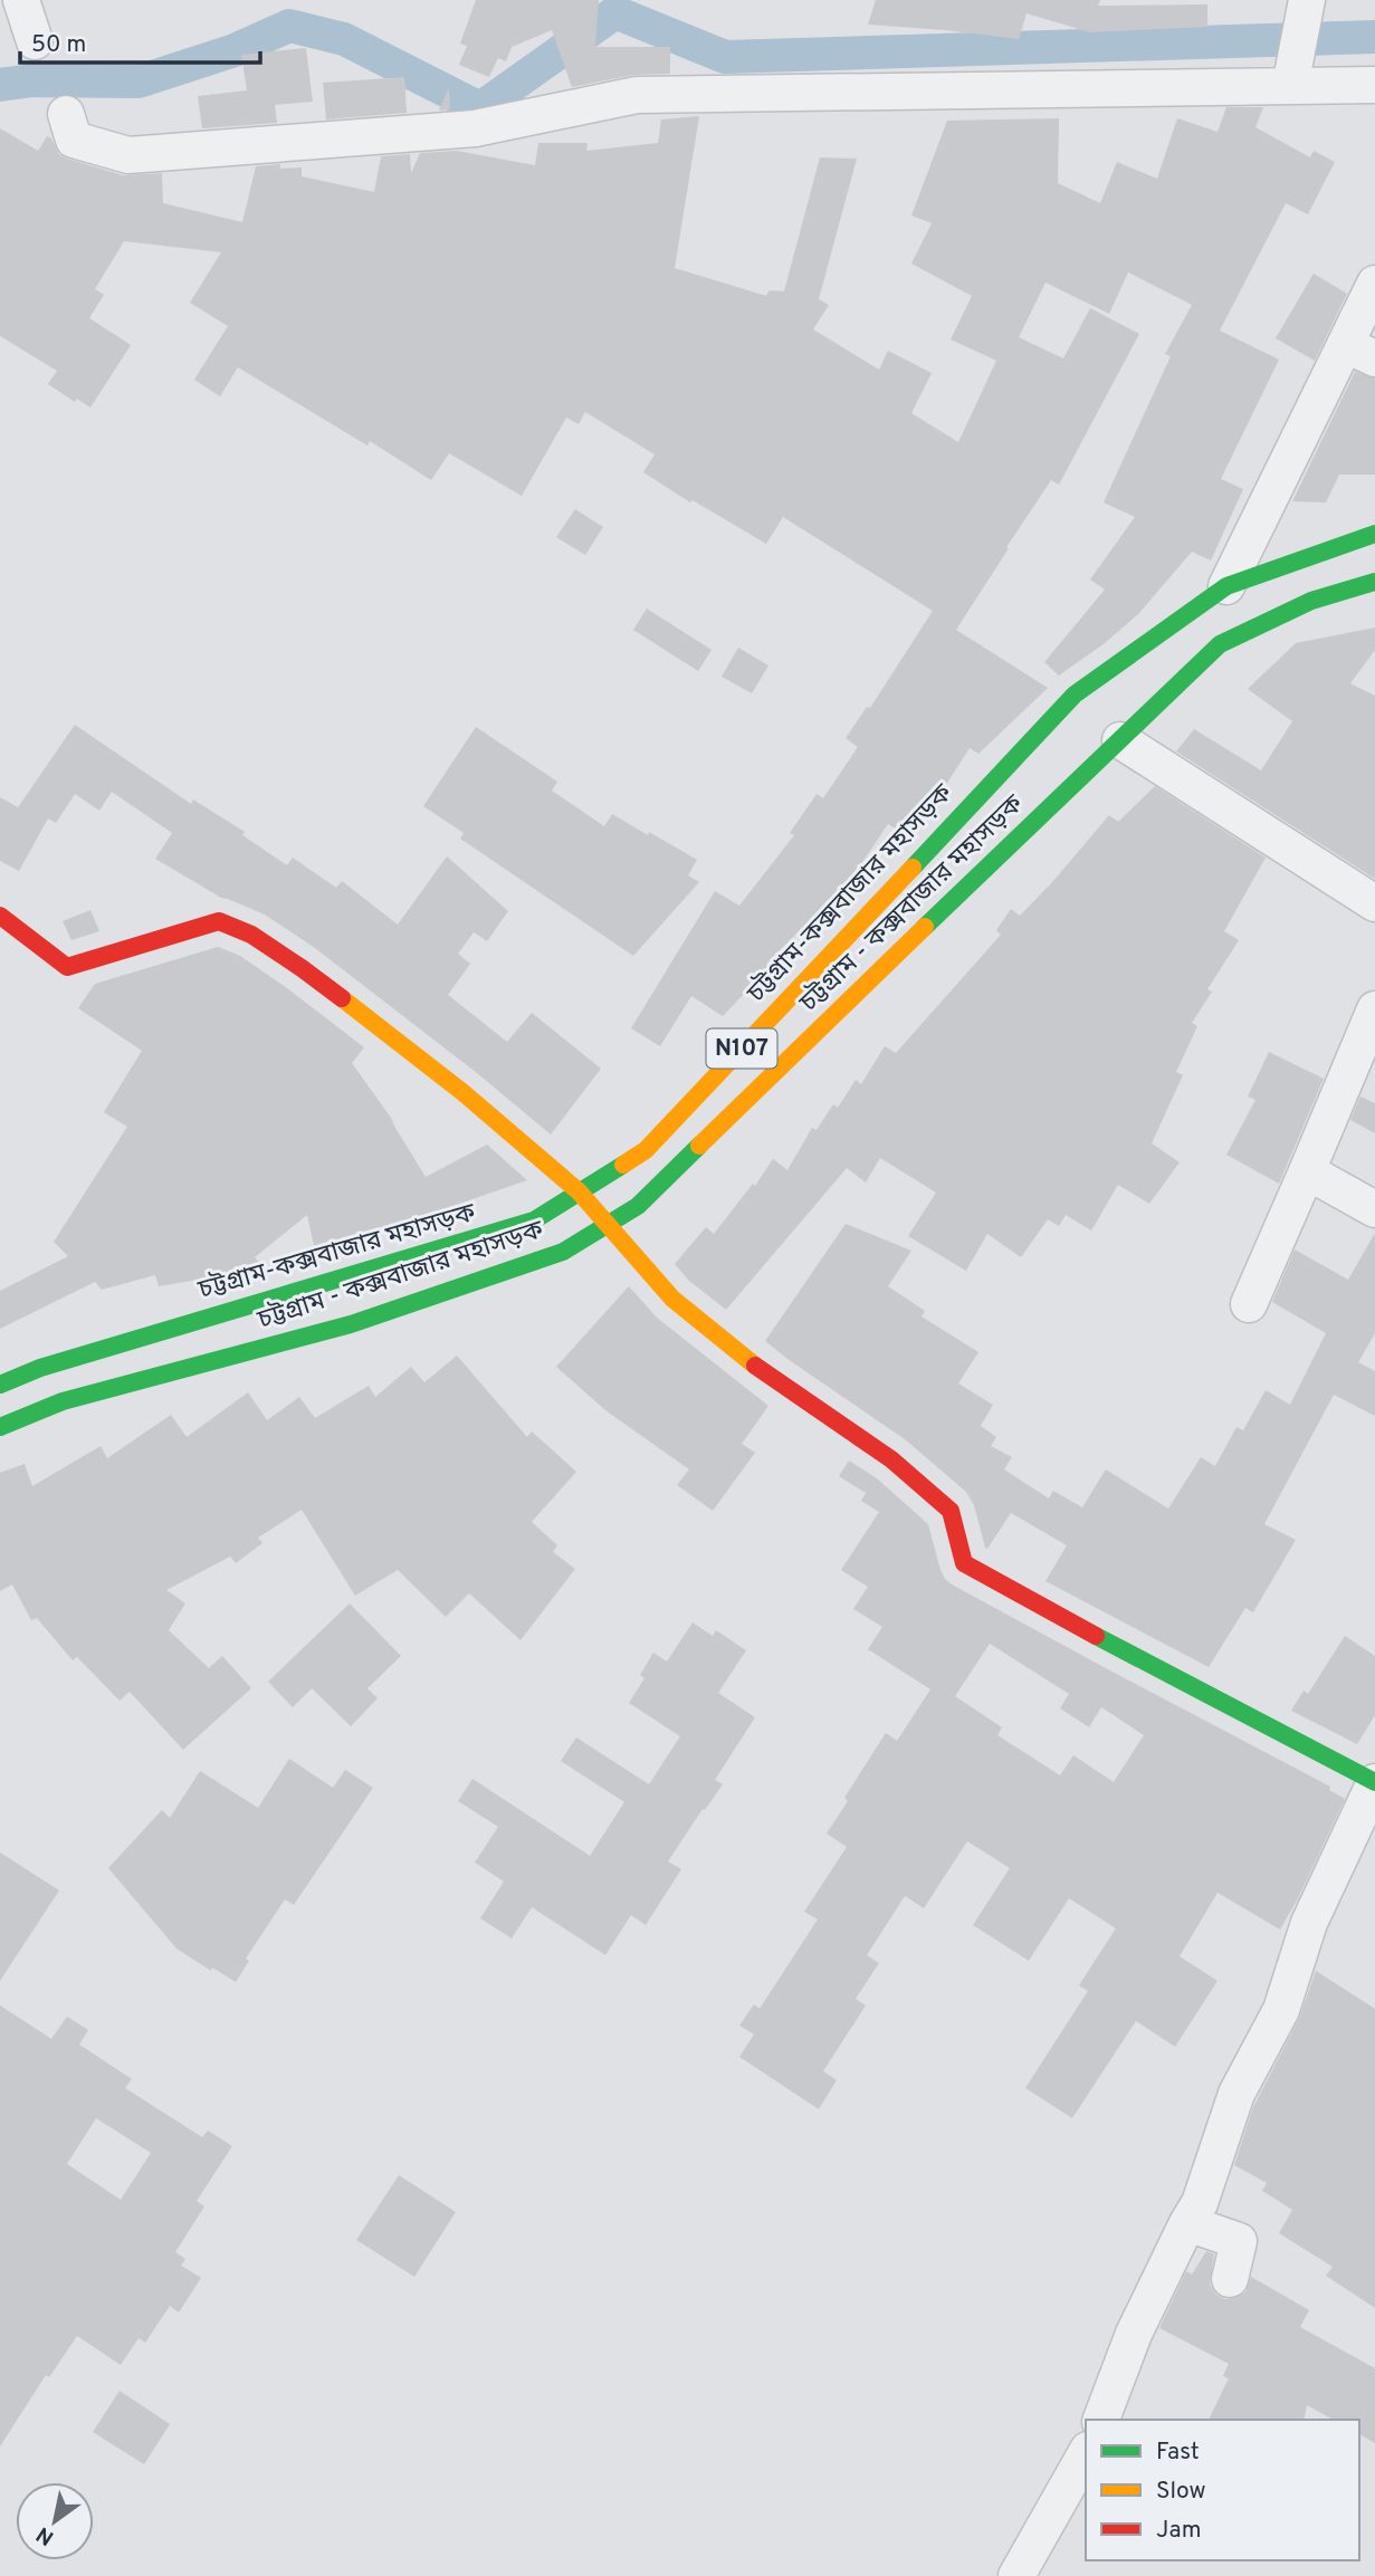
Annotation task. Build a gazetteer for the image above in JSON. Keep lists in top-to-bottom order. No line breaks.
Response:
{"streets":{"main road":["চট্টগ্রাম-কক্সবাজার মহাসড়ক","চট্টগ্রাম - কক্সবাজার মহাসড়ক","N107"]},"legend":["Fast","Slow","Jam"],"scale_bar":"50 m","north":"bottom left"}
